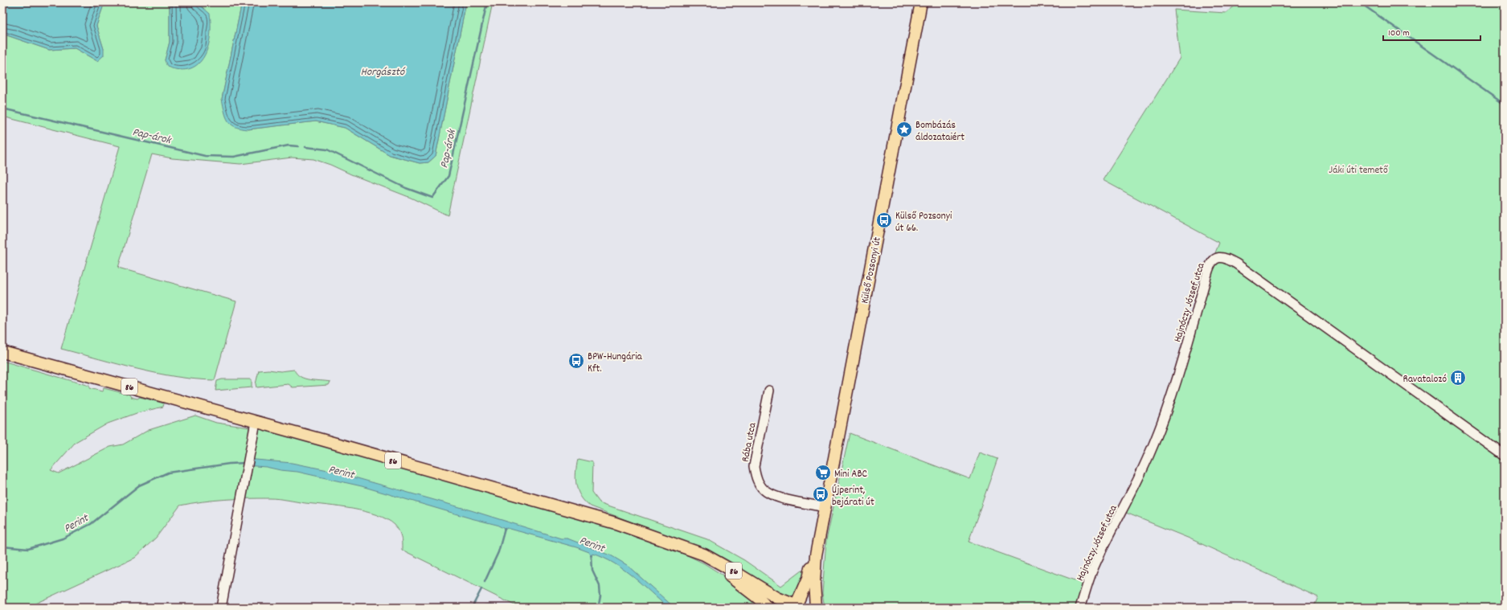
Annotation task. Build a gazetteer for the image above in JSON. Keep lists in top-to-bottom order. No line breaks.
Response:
{"streets":{"main road":["Külső Pozsonyi út","86"],"street":["Hajnóczy József utca","Rába utca"]},"crossings":[["Külső Pozsonyi út","Rába utca"]],"water":["Horgásztó","Pap-árok","Perint"],"parks":["Jáki úti temető"],"places":{"place":["Bombázás áldozataiért"],"bus stop":["Külső Pozsonyi út 66.","BPW-Hungária Kft.","Újperint, bejárati út"],"building":["Ravatalozó"],"supermarket":["Mini ABC"]},"scale_bar":"100 m"}
